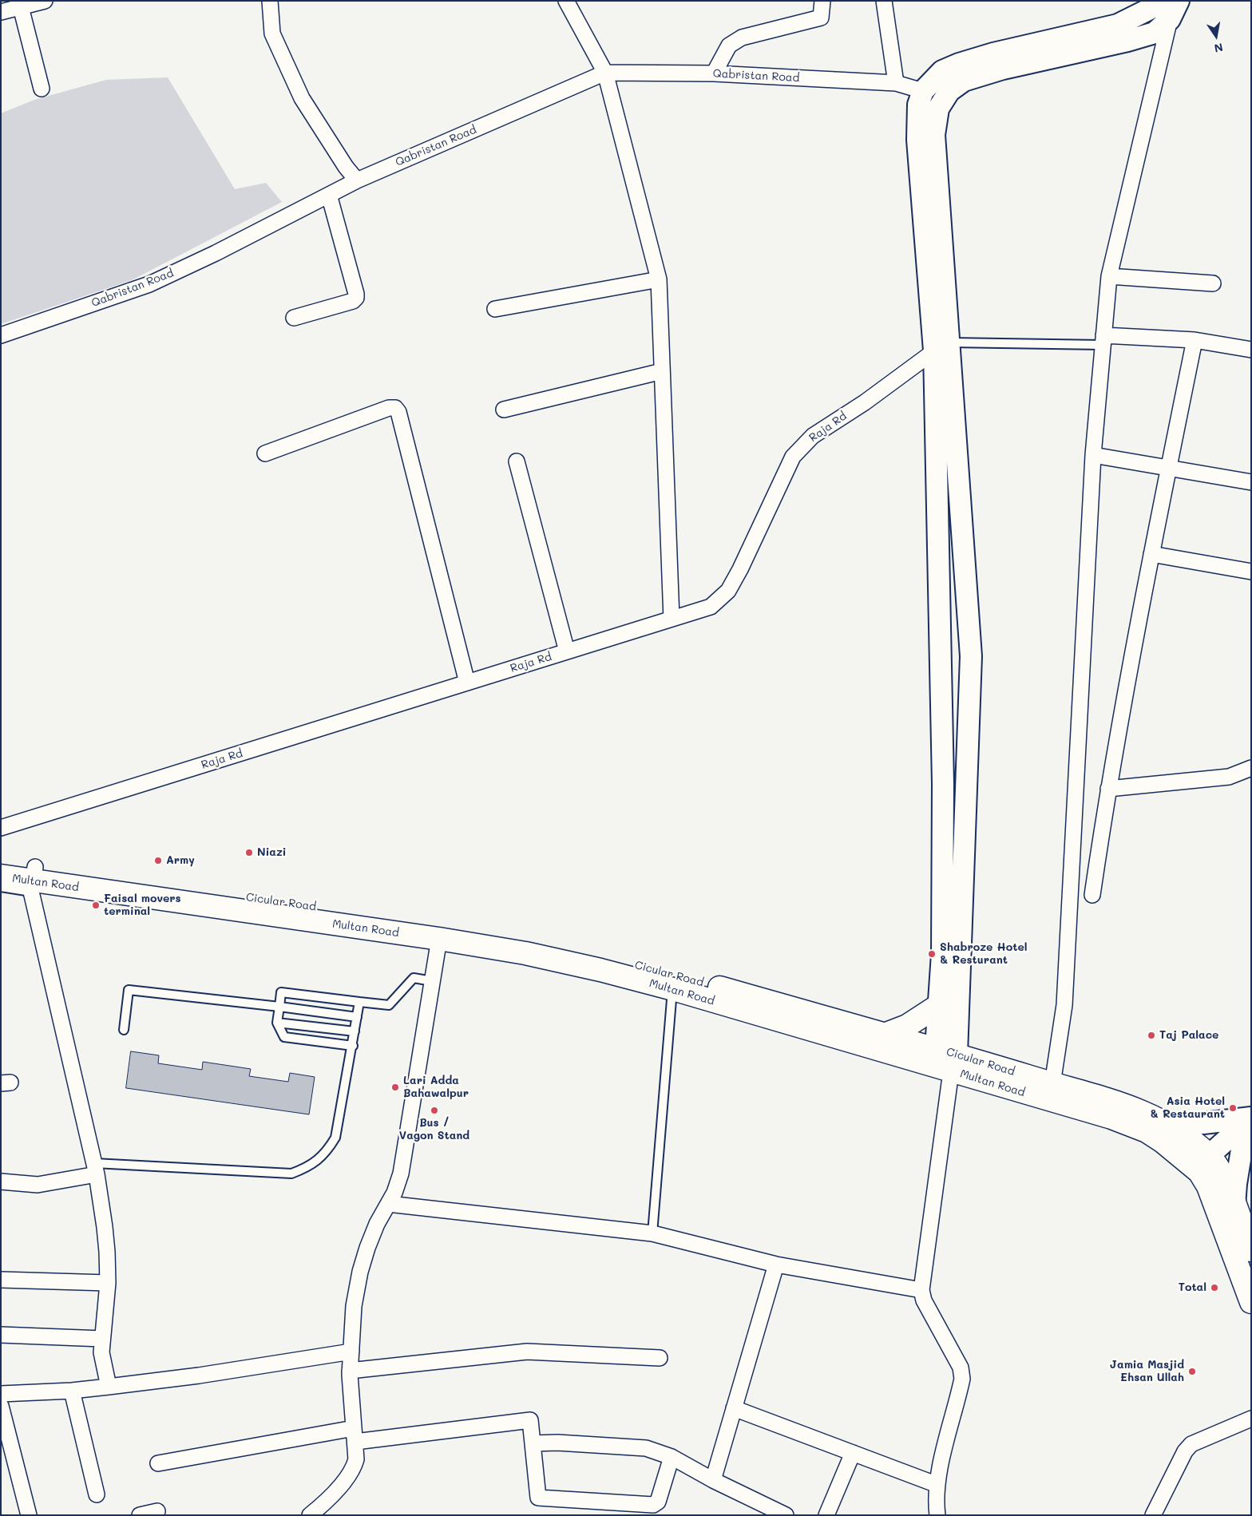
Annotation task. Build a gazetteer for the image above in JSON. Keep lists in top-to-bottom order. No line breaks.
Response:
{"streets":{"highway":["Multan Road","Cicular Road"],"street":["Qabristan Road","Raja Rd"]},"crossings":[["Multan Road","Cicular Road"]],"places":["Niazi","Army","Faisal movers terminal","Shabroze Hotel & Resturant","Taj Palace","Lari Adda Bahawalpur","Asia Hotel & Restaurant","Bus / Vagon Stand","Total","Jamia Masjid Ehsan Ullah"],"north":"bottom"}
